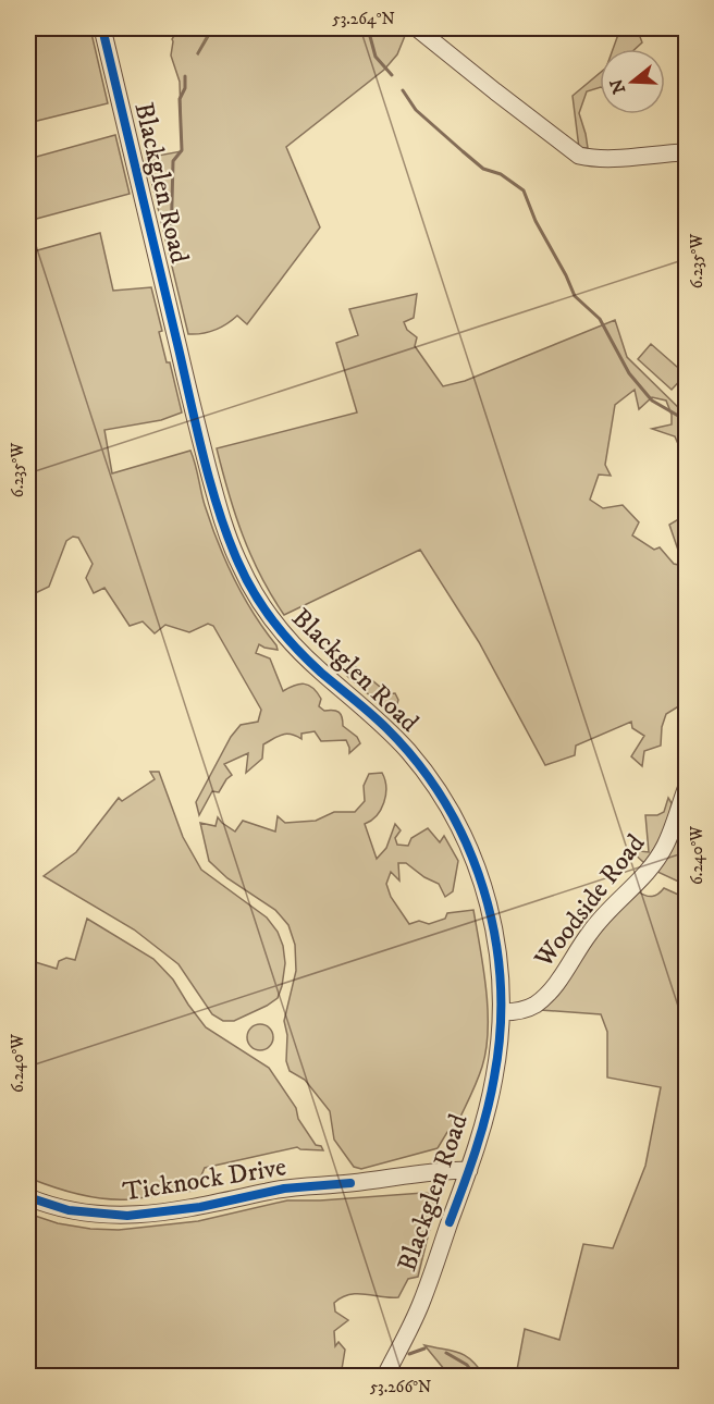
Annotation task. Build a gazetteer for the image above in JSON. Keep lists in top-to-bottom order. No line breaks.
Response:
{"streets":{"street":["Blackglen Road","Woodside Road","Ticknock Drive"]},"crossings":[["Blackglen Road","Woodside Road"],["Blackglen Road","Ticknock Drive"]],"north":"left","coordinates":["53.264°N","6.235°W","6.240°W","53.266°N"]}
